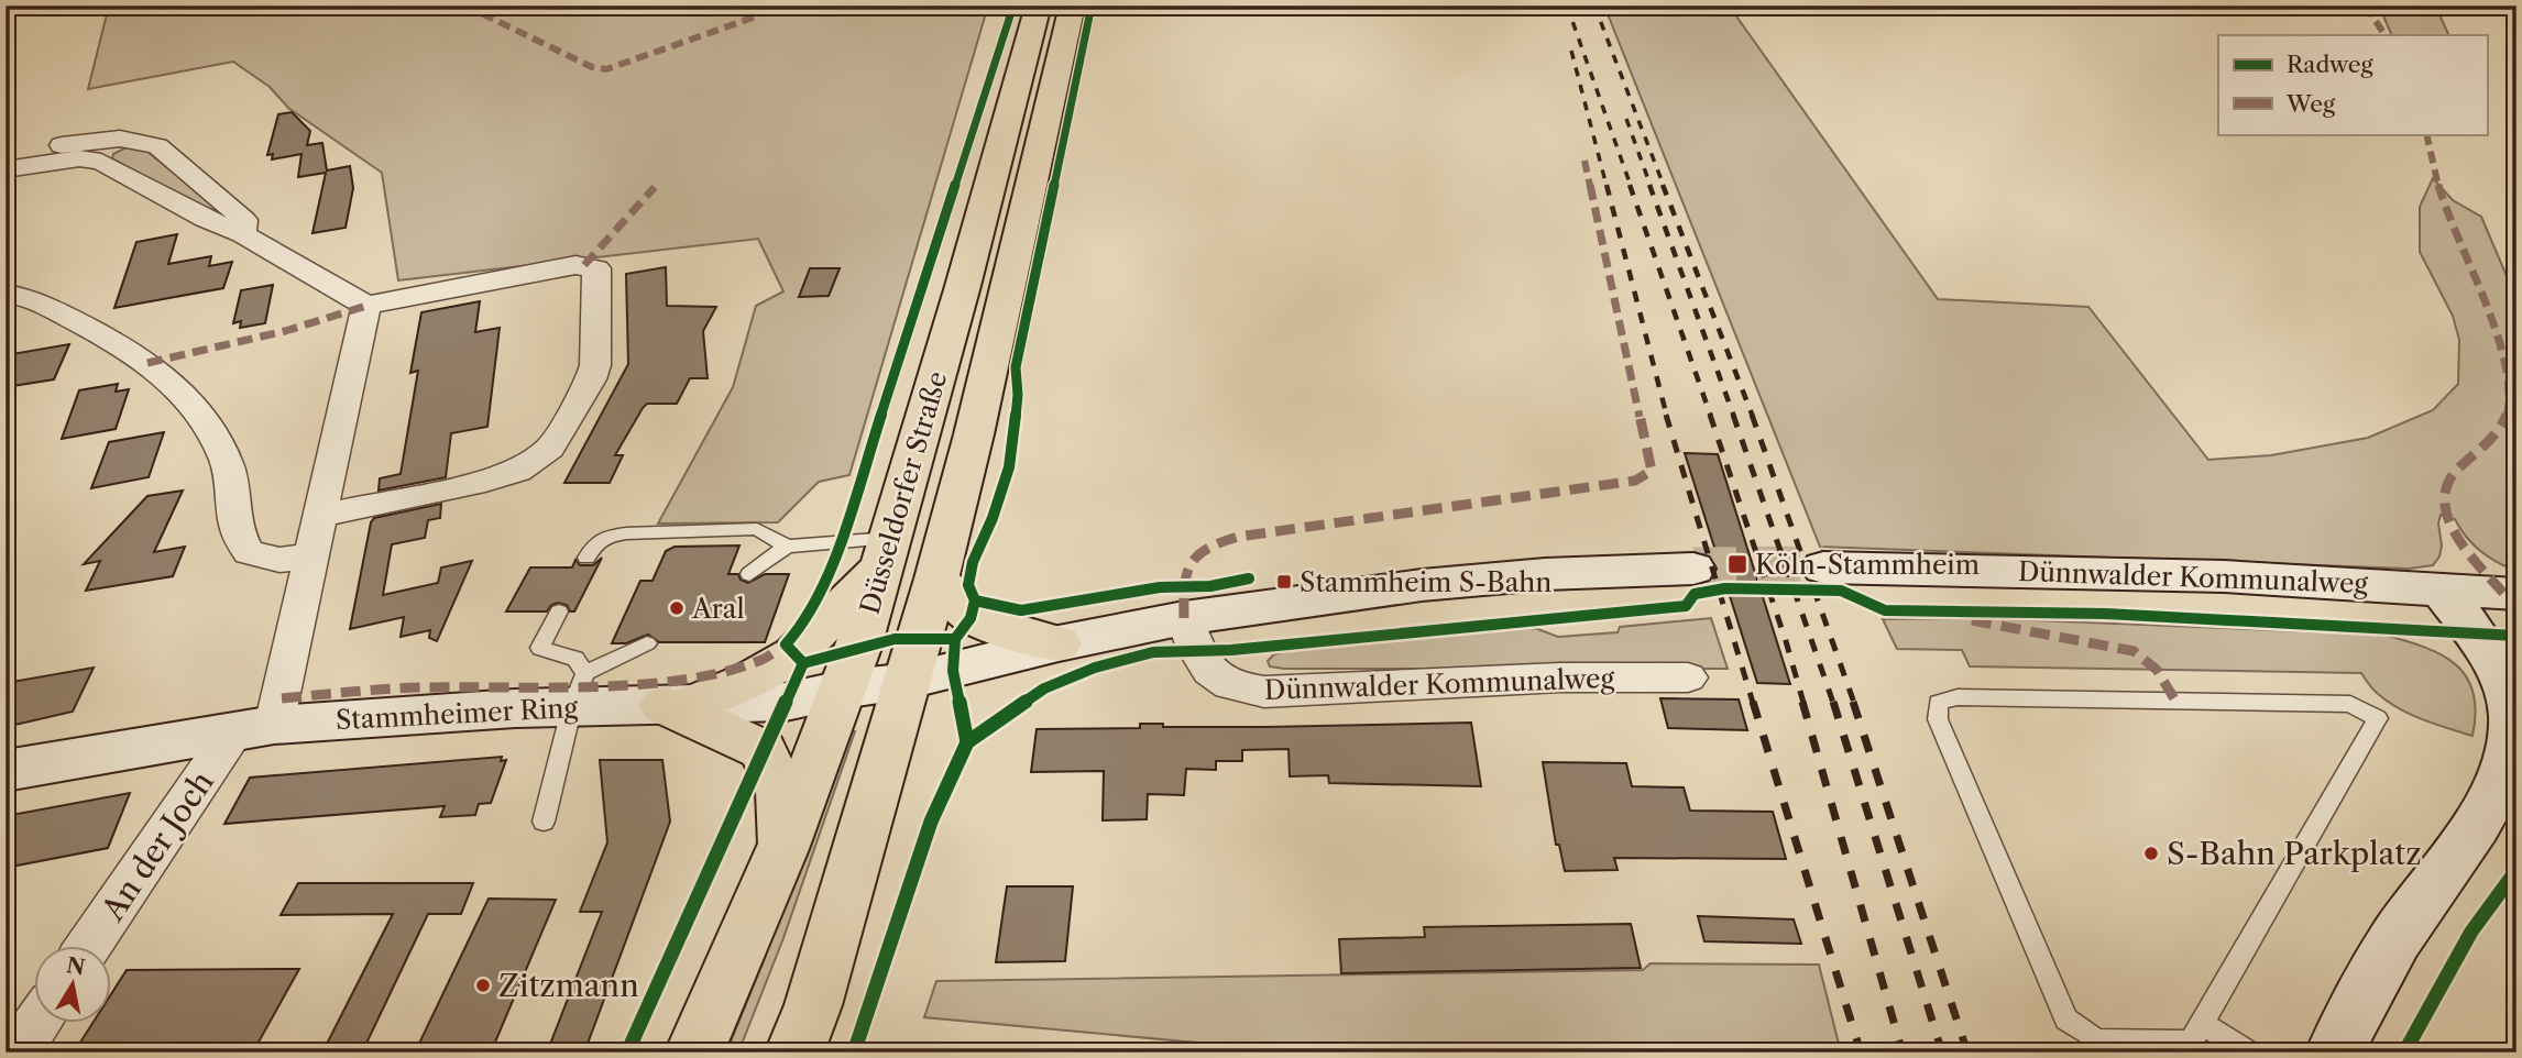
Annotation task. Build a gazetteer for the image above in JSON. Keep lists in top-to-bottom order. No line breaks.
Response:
{"streets":{"main road":["Düsseldorfer Straße"],"street":["Dünnwalder Kommunalweg","Stammheimer Ring","An der Joch"]},"crossings":[["Düsseldorfer Straße","Stammheimer Ring"],["Stammheimer Ring","An der Joch"]],"places":{"transit":["Köln-Stammheim","Stammheim S-Bahn"],"other":["Aral","S-Bahn Parkplatz","Zitzmann"]},"legend":["Radweg","Weg"],"north":"top"}
